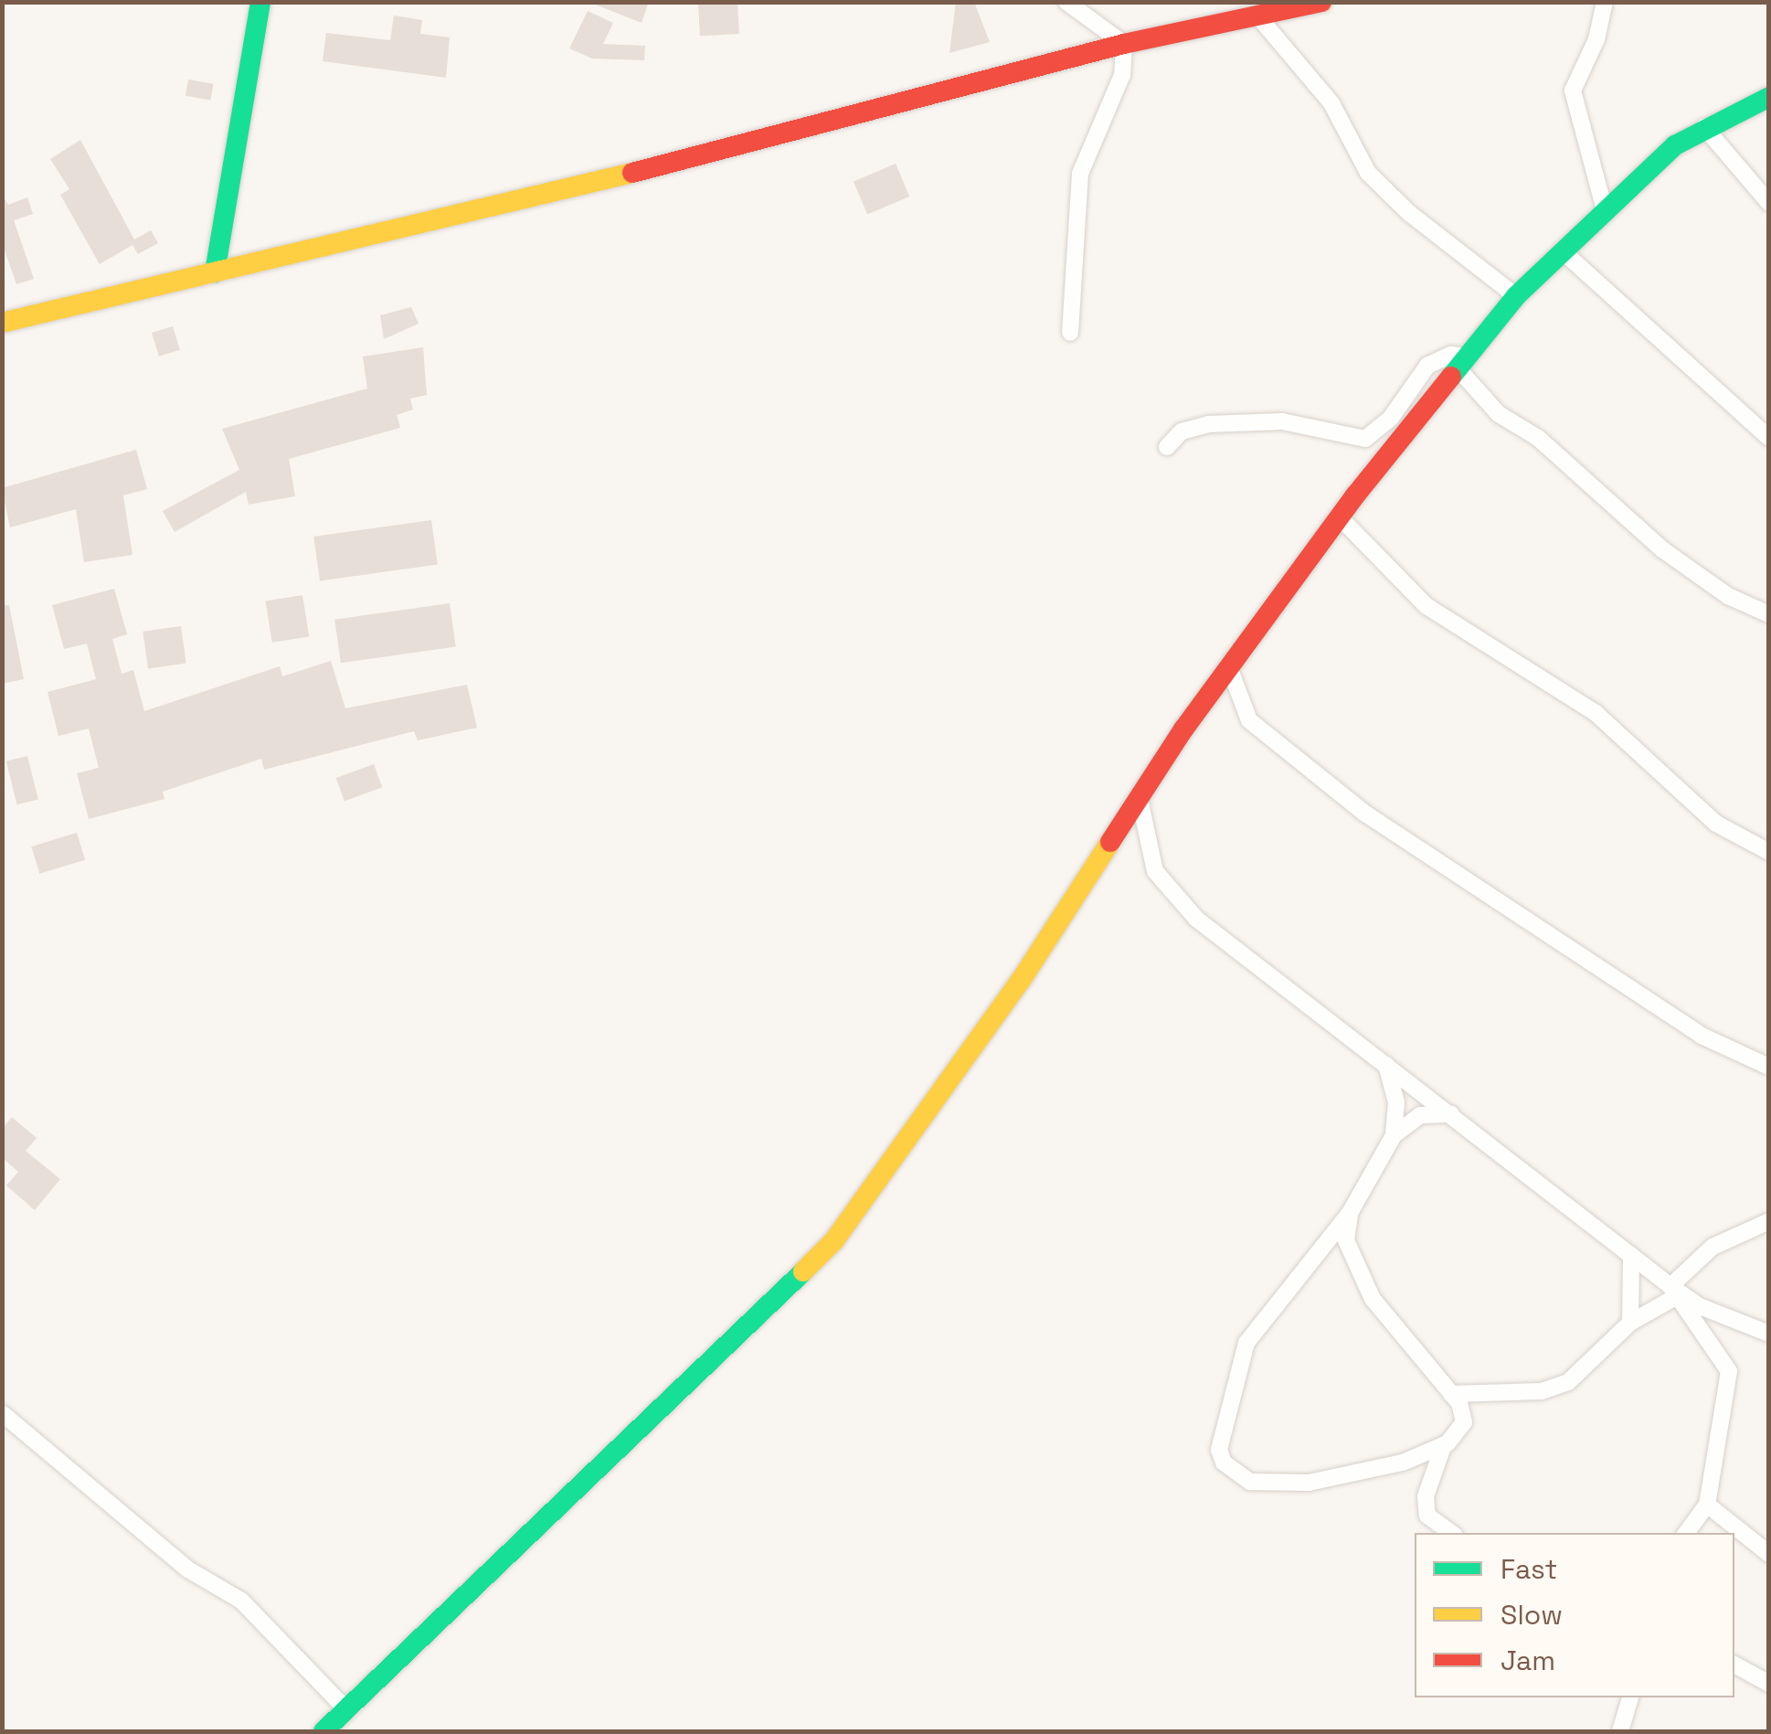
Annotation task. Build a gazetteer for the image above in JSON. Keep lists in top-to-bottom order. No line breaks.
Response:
{"legend":["Fast","Slow","Jam"]}
